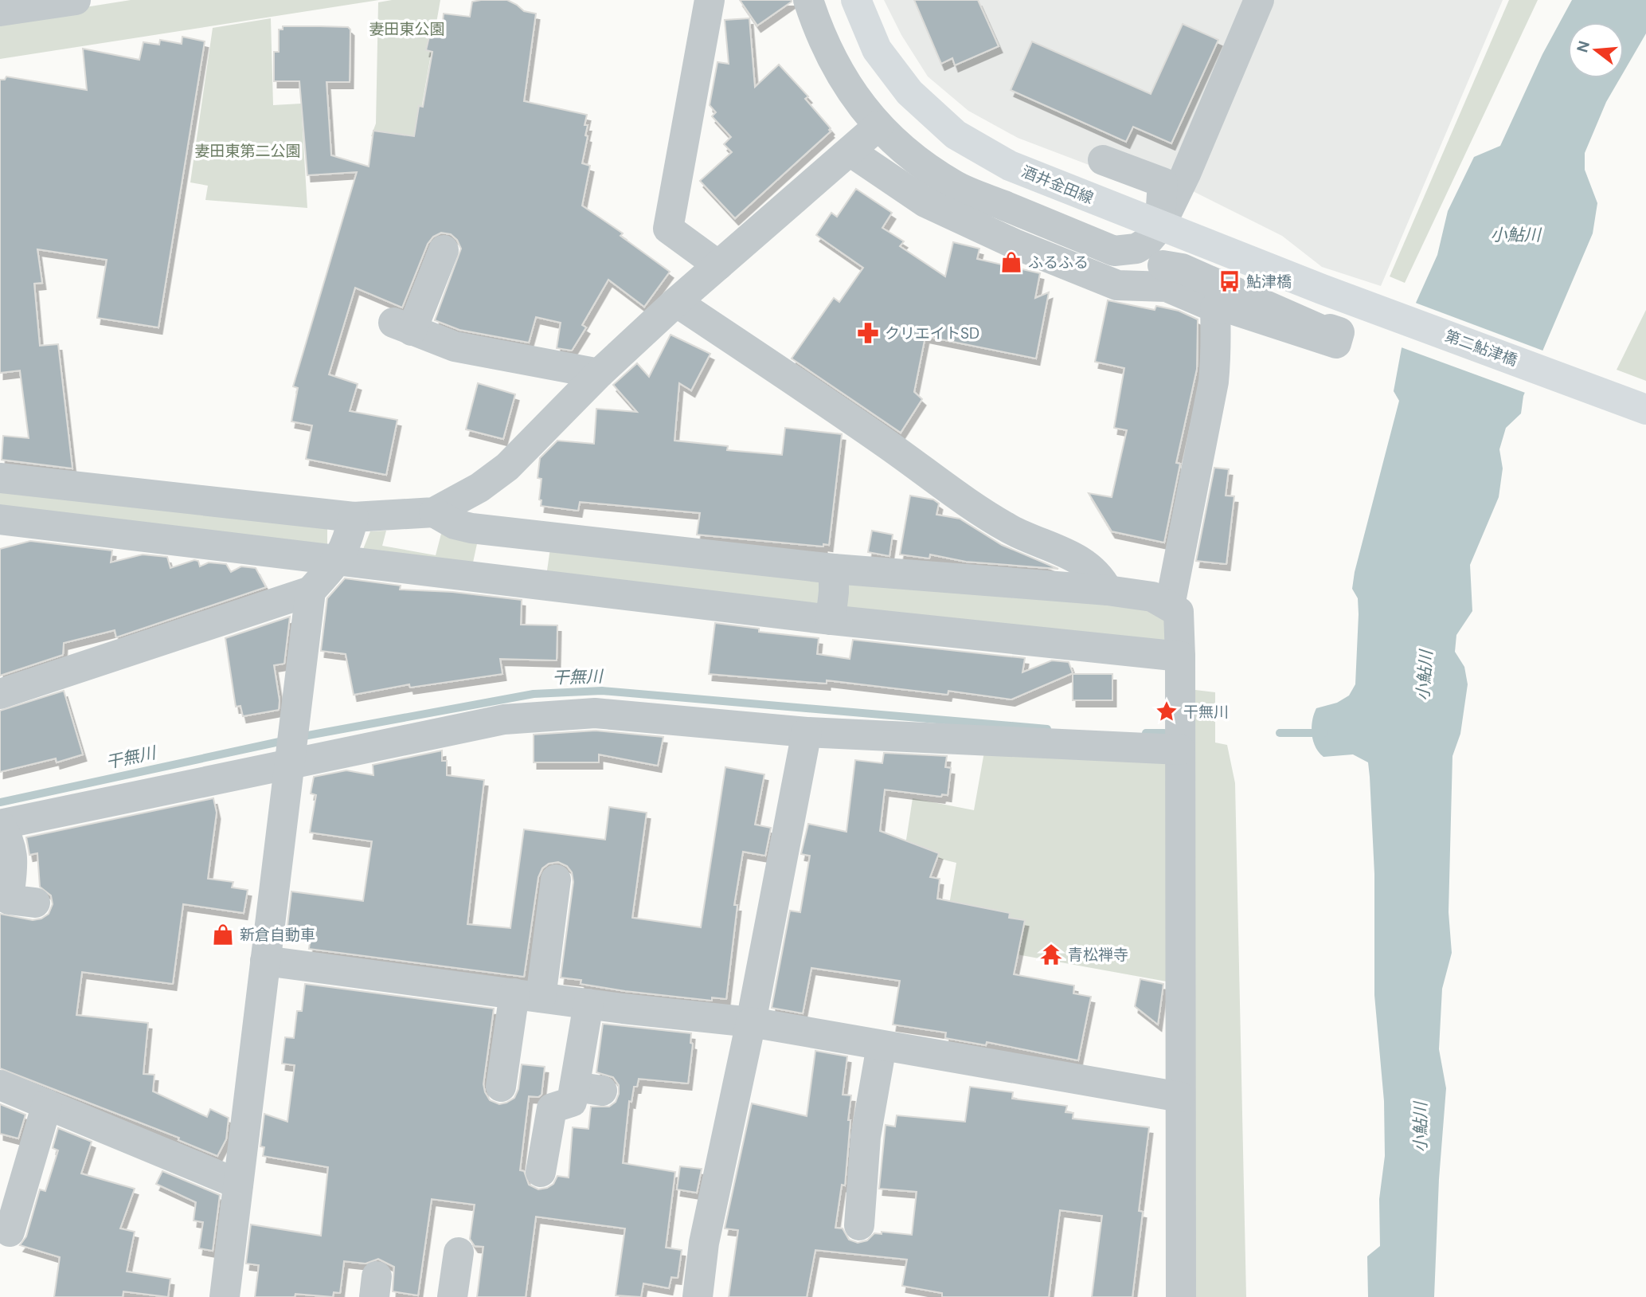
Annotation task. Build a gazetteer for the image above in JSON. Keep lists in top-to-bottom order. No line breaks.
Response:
{"streets":{"main road":["酒井金田線","第二鮎津橋"]},"crossings":[["酒井金田線","第二鮎津橋"]],"water":["小鮎川","干無川"],"parks":["妻田東公園","妻田東第二公園"],"places":{"shop":["ふるふる","新倉自動車"],"bus stop":["鮎津橋"],"pharmacy":["クリエイトSD"],"place":["干無川"],"temple":["青松禅寺"]},"north":"left"}
